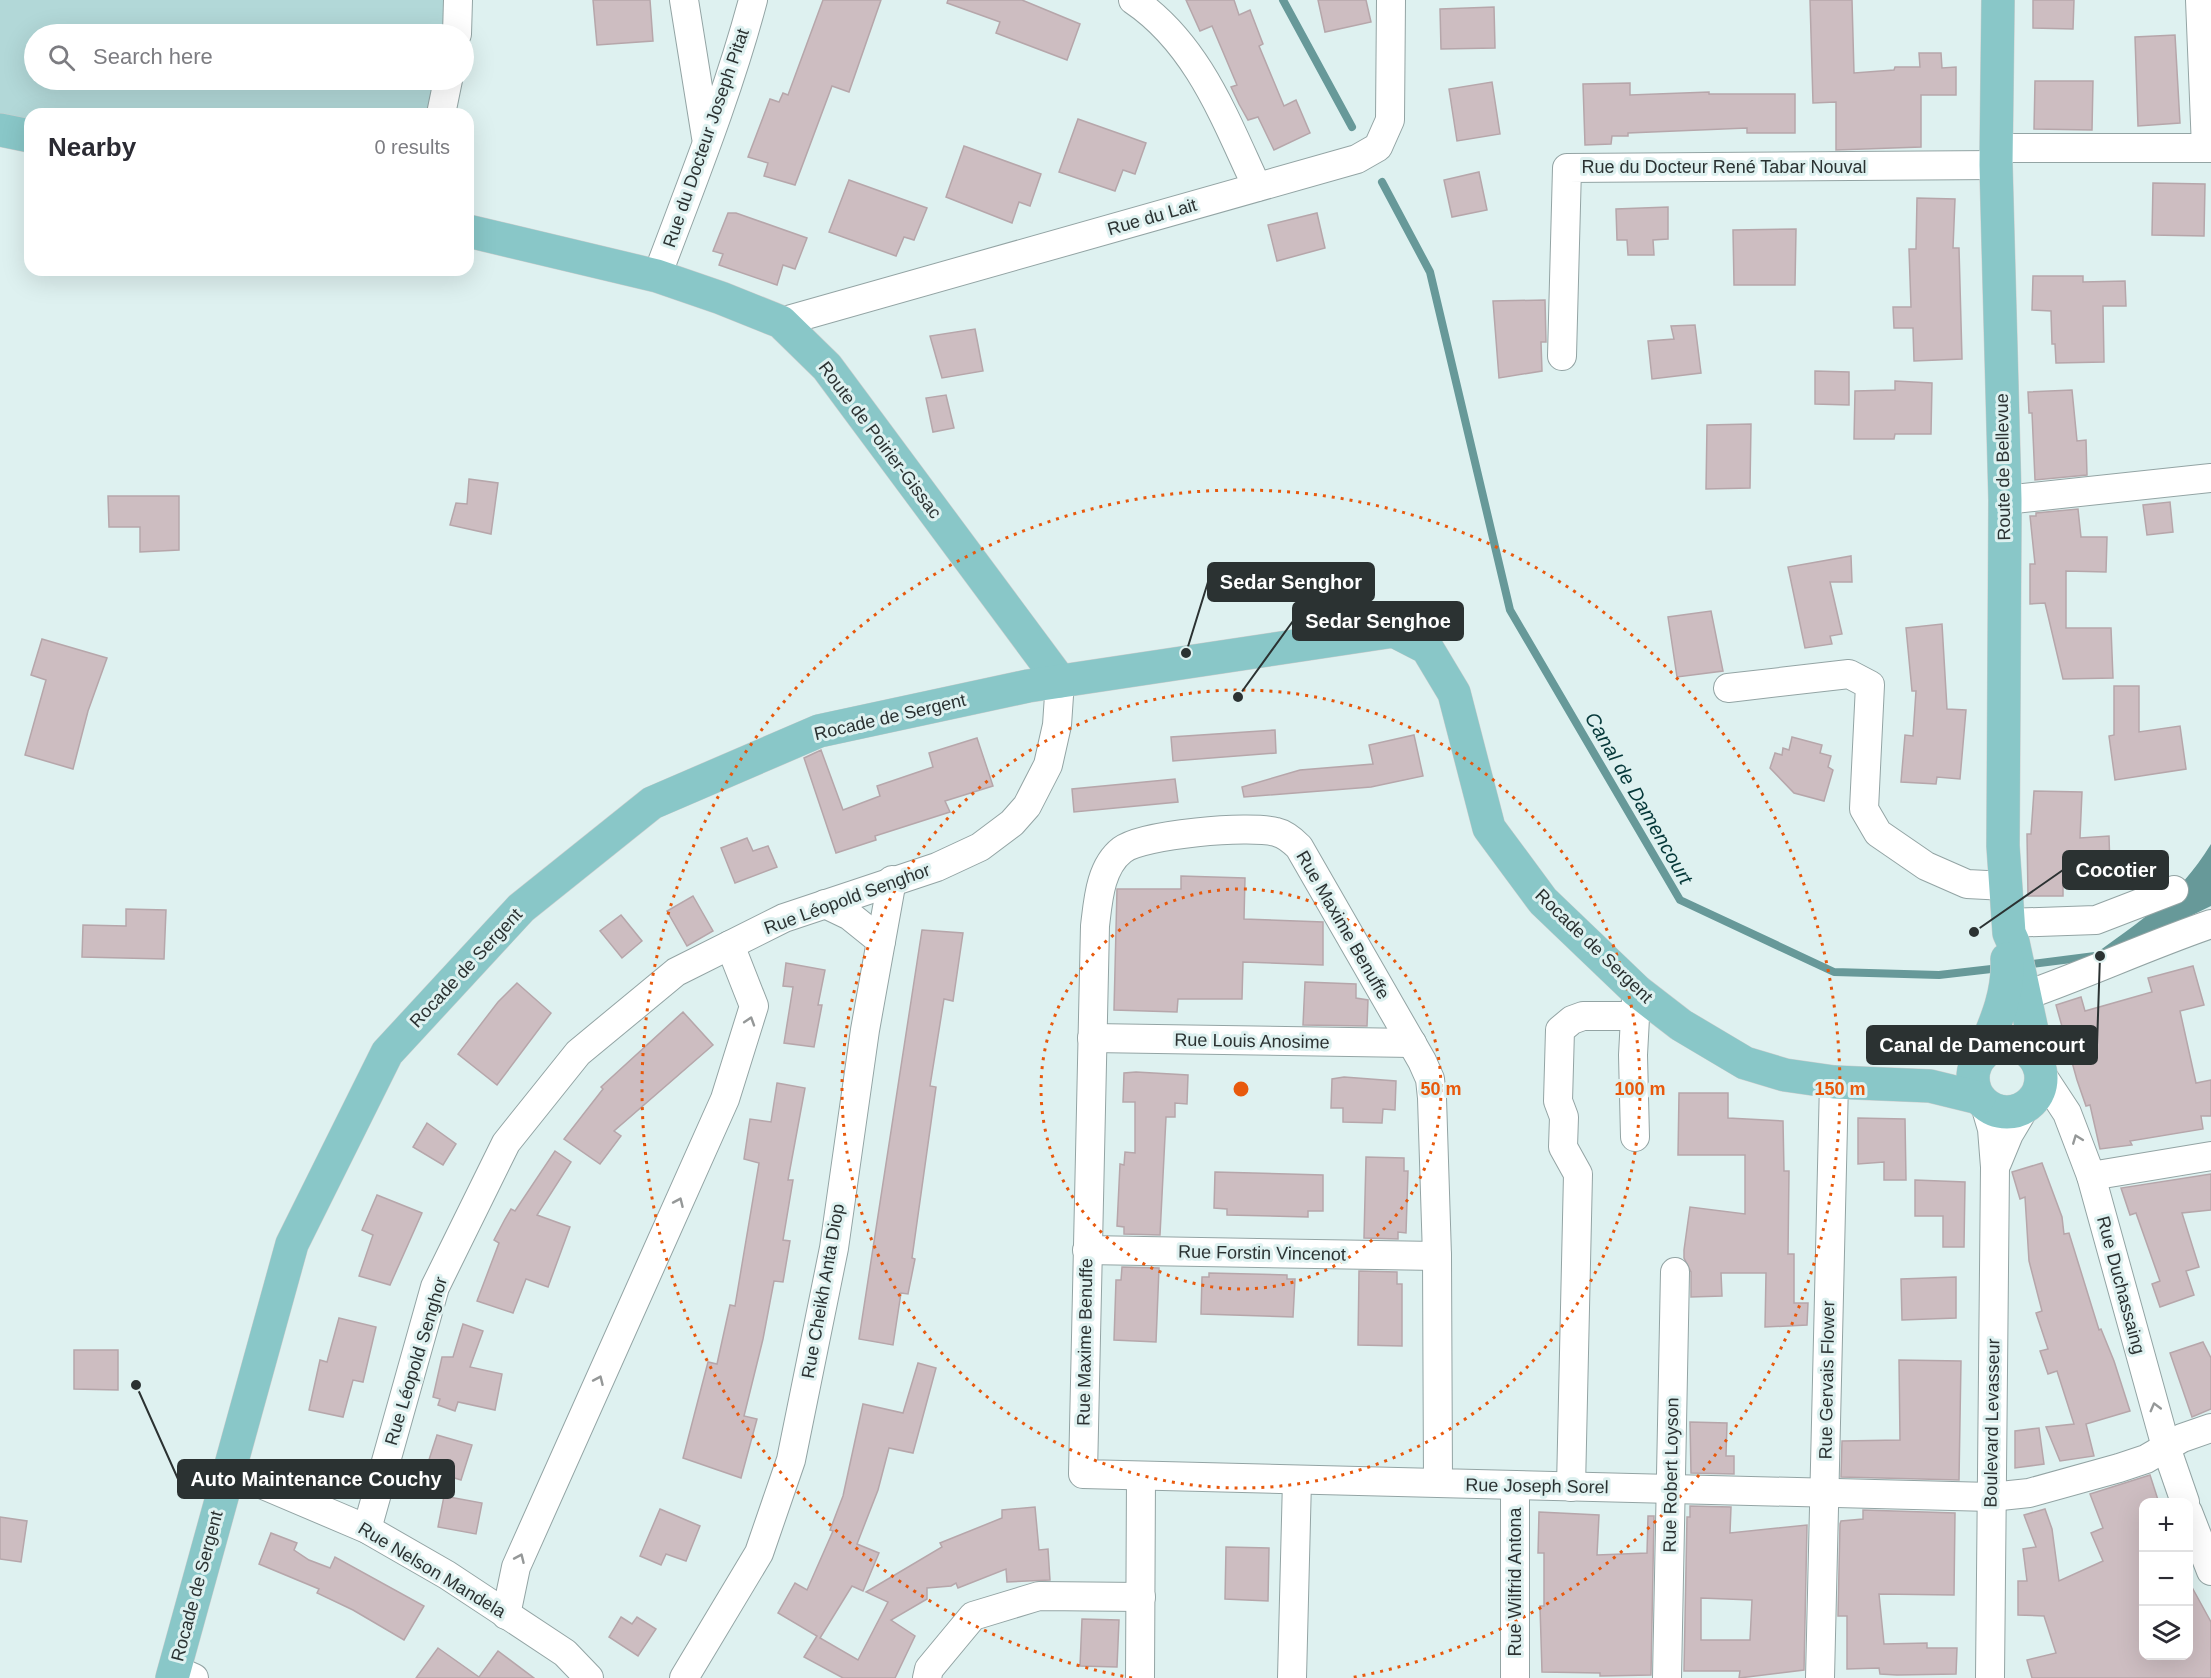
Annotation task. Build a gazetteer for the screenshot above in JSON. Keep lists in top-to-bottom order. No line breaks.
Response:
{"streets":{"main road":["Route de Poirier-Gissac","Route de Bellevue","Rocade de Sergent"],"street":["Rue du Docteur Joseph Pitat","Rue du Docteur René Tabar Nouval","Rue du Lait","Rue Léopold Senghor","Rue Maxime Benuffe","Rue Louis Anosime","Rue Forstin Vincenot","Rue Duchassaing","Rue Cheikh Anta Diop","Rue Gervais Flower","Boulevard Levasseur","Rue Robert Loyson","Rue Joseph Sorel","Rue Nelson Mandela","Rue Wilfrid Antona"]},"crossings":[["Rue du Docteur Joseph Pitat","Route de Poirier-Gissac"],["Rue du Docteur René Tabar Nouval","Route de Bellevue"],["Rue du Lait","Route de Poirier-Gissac"],["Route de Poirier-Gissac","Rocade de Sergent"],["Route de Poirier-Gissac","Rue Léopold Senghor"],["Route de Bellevue","Rocade de Sergent"],["Route de Bellevue","Rue Duchassaing"],["Route de Bellevue","Boulevard Levasseur"],["Rocade de Sergent","Rue Léopold Senghor"],["Rocade de Sergent","Rue Duchassaing"],["Rocade de Sergent","Rue Gervais Flower"],["Rocade de Sergent","Boulevard Levasseur"],["Rocade de Sergent","Rue Nelson Mandela"],["Rue Léopold Senghor","Rue Cheikh Anta Diop"],["Rue Léopold Senghor","Rue Nelson Mandela"],["Rue Maxime Benuffe","Rue Louis Anosime"],["Rue Maxime Benuffe","Rue Forstin Vincenot"],["Rue Maxime Benuffe","Rue Joseph Sorel"],["Rue Duchassaing","Boulevard Levasseur"],["Rue Duchassaing","Rue Joseph Sorel"],["Rue Gervais Flower","Rue Joseph Sorel"],["Boulevard Levasseur","Rue Joseph Sorel"],["Rue Robert Loyson","Rue Joseph Sorel"],["Rue Joseph Sorel","Rue Wilfrid Antona"]],"one_way":["Rue Duchassaing"],"water":["Canal de Damencourt"],"places":["Sedar Senghor","Sedar Senghoe","Cocotier","Canal de Damencourt","Auto Maintenance Couchy"],"page":{"search":"Search here","heading":["Nearby","0 results"],"map_buttons":["+","−"]},"rings":["50 m","100 m","150 m"]}
